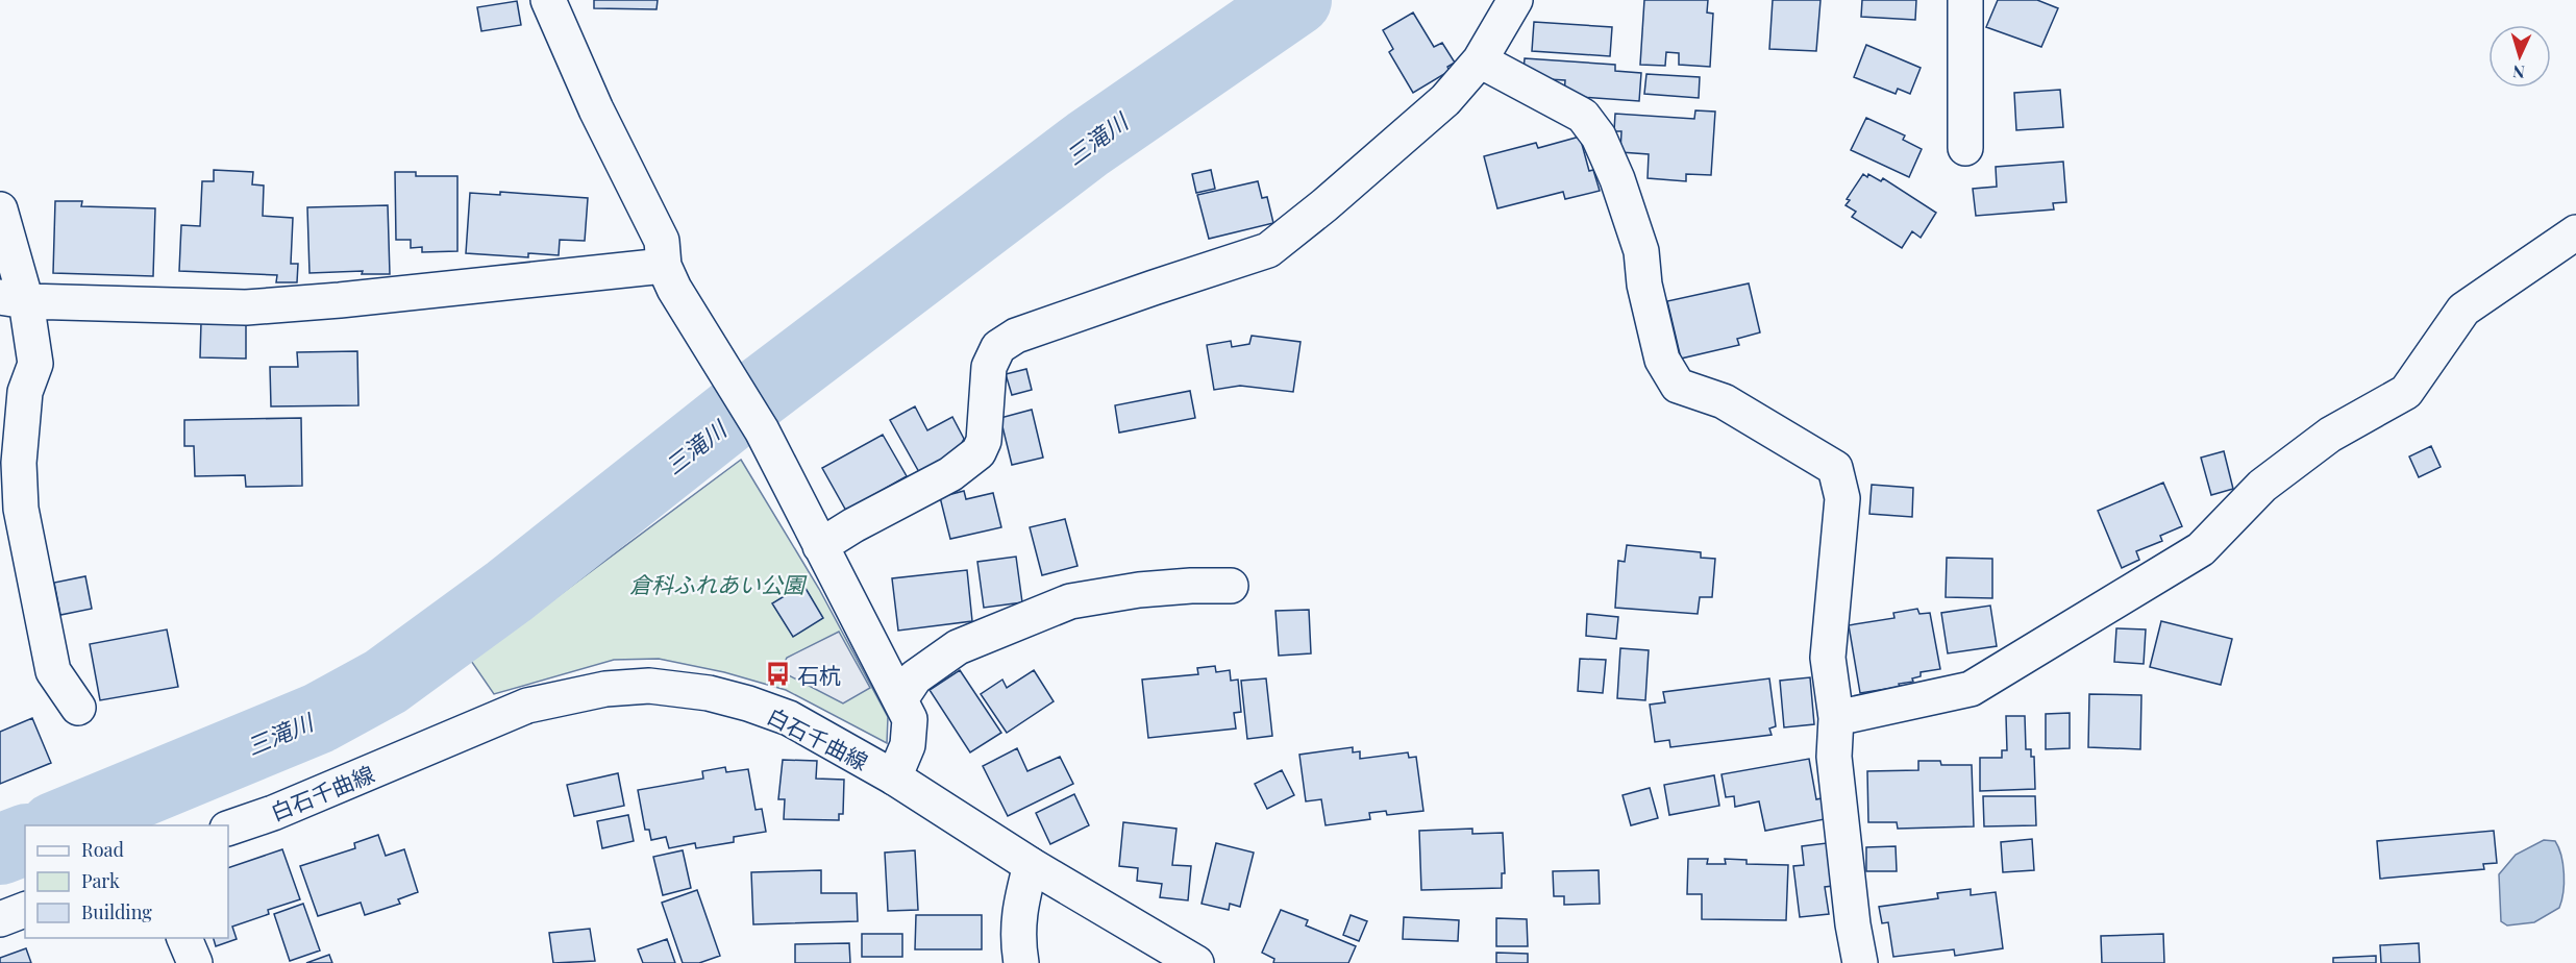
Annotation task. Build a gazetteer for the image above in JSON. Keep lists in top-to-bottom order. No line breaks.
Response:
{"streets":{"street":["白石千曲線"]},"water":["三滝川"],"parks":["倉科ふれあい公園"],"places":{"bus stop":["石杭"]},"legend":["Road","Park","Building"],"north":"bottom"}
